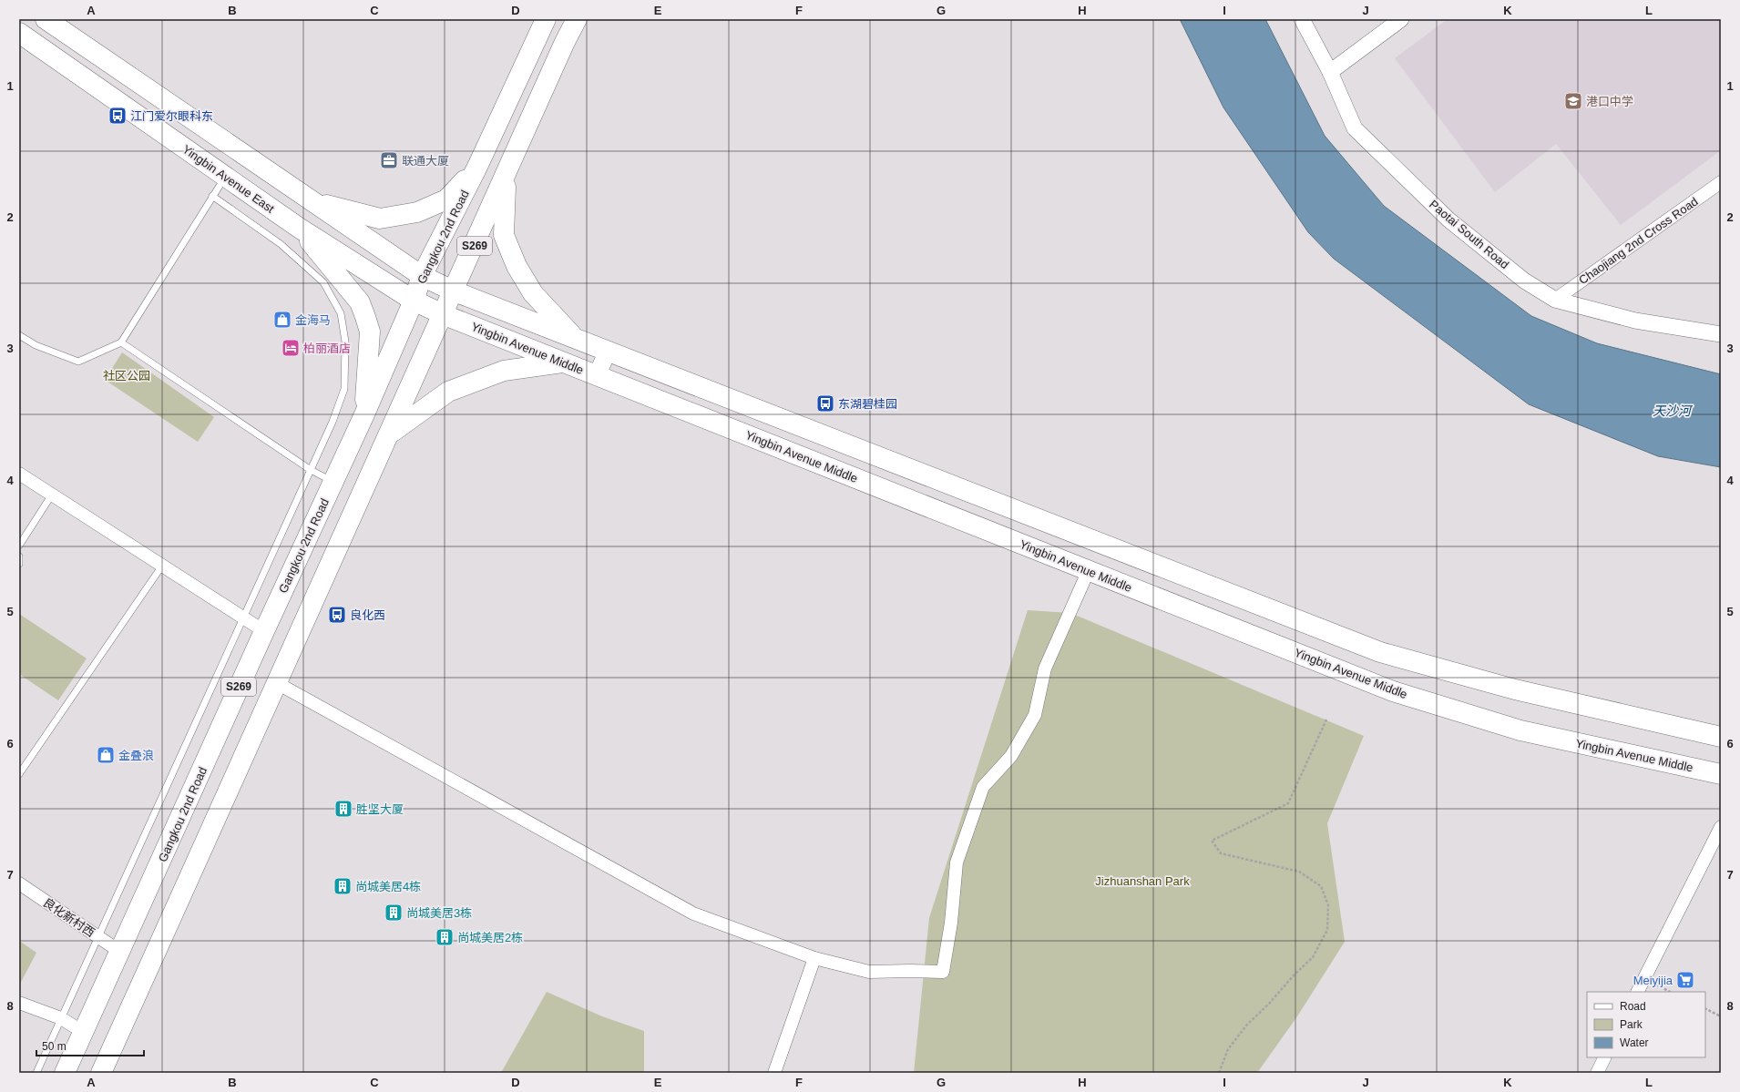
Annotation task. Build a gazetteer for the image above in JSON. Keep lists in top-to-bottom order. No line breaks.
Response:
{"streets":{"main road":["Yingbin Avenue East","Gangkou 2nd Road","S269","Yingbin Avenue Middle"],"street":["Paotai South Road","Chaojiang 2nd Cross Road","良化新村西"]},"crossings":[["Yingbin Avenue East","Gangkou 2nd Road"],["Yingbin Avenue East","S269"],["Yingbin Avenue East","Yingbin Avenue Middle"],["Paotai South Road","Chaojiang 2nd Cross Road"],["Gangkou 2nd Road","良化新村西"],["S269","Yingbin Avenue Middle"]],"water":["天沙河"],"parks":["社区公园","Jizhuanshan Park"],"places":{"school or university":["港口中学"],"bus stop":["江门爱尔眼科东","东湖碧桂园","良化西"],"office":["联通大厦"],"shop":["金海马","金叠浪"],"hotel":["柏丽酒店"],"building":["胜坚大厦","尚城美居4栋","尚城美居3栋","尚城美居2栋"],"supermarket":["Meiyijia"]},"legend":["Road","Park","Water"],"scale_bar":"50 m","grid":{"columns":["A","B","C","D","E","F","G","H","I","J","K","L"],"rows":["1","2","3","4","5","6","7","8"]}}
